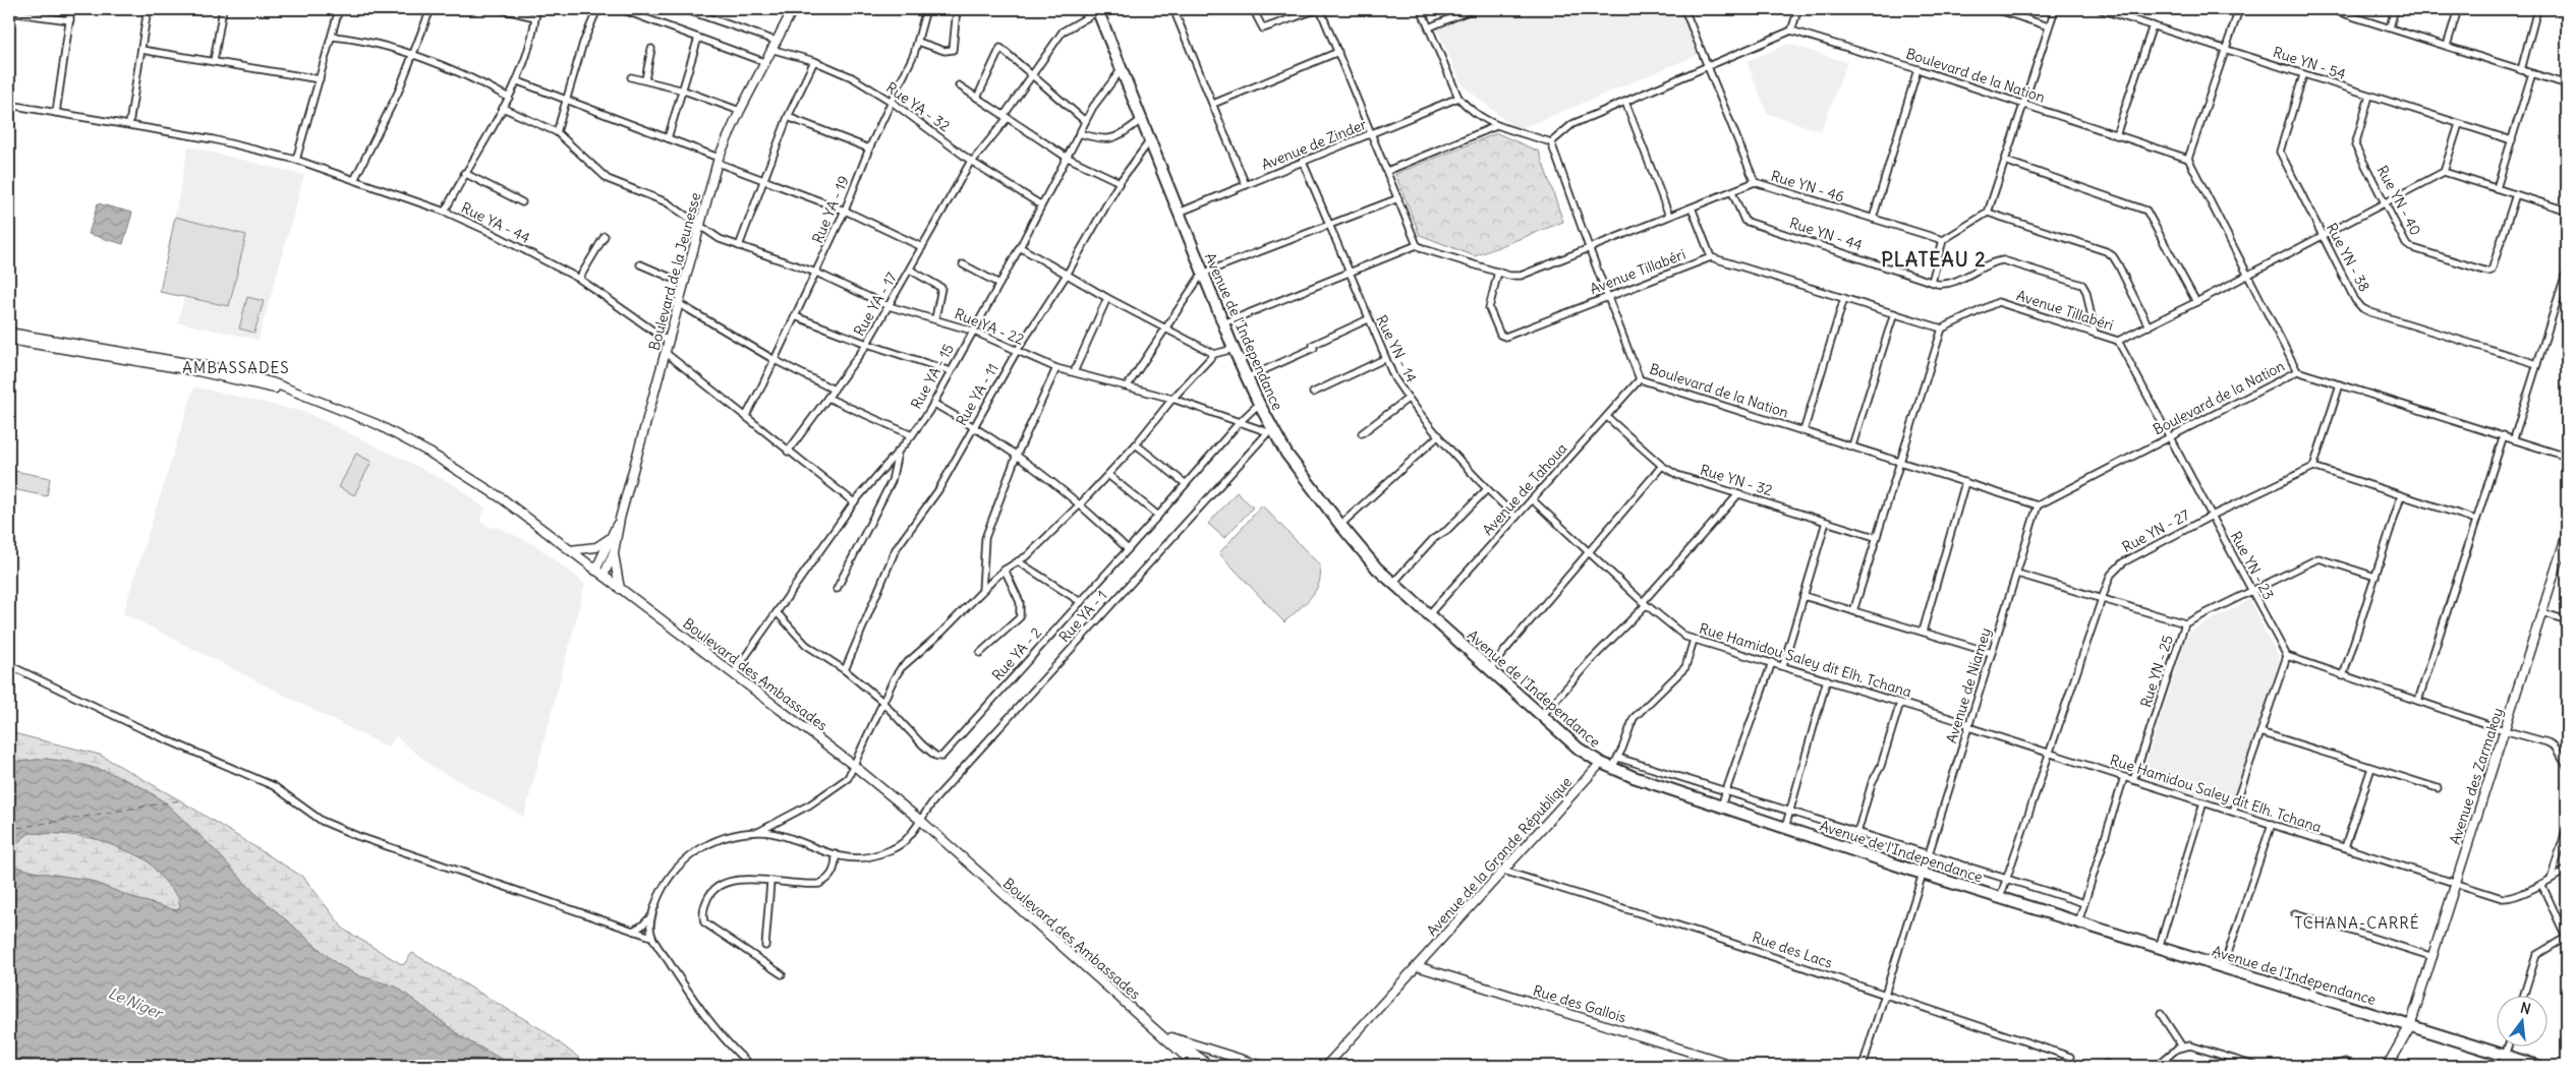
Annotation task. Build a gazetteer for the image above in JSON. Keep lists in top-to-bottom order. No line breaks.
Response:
{"streets":{"highway":["Avenue de l'Independance"],"street":["Rue YN - 54","Boulevard de la Nation","Rue YA - 32","Avenue de Zinder","Rue YN - 46","Rue YN - 40","Rue YA - 19","Rue YA - 44","Rue YN - 44","Rue YN - 38","Boulevard de la Jeunesse","Avenue Tillabéri","Rue YA - 17","Rue YA - 22","Rue YN - 14","Rue YA - 15","Rue YA - 11","Rue YN - 32","Avenue de Tahoua","Rue YN - 27","Rue YN - 23","Rue YA - 1","Rue YA - 2","Rue Hamidou Saley dit Elh. Tchana","Rue YN - 25","Boulevard des Ambassades","Avenue de Niamey","Avenue des Zarmakoy","Avenue de la Grande République","Rue des Lacs","Rue des Gallois"]},"crossings":[["Rue YN - 54","Rue YN - 40"],["Rue YN - 54","Rue YN - 38"],["Boulevard de la Nation","Rue YN - 46"],["Boulevard de la Nation","Avenue Tillabéri"],["Boulevard de la Nation","Avenue de Tahoua"],["Boulevard de la Nation","Rue YN - 23"],["Boulevard de la Nation","Avenue de Niamey"],["Rue YA - 32","Rue YA - 19"],["Rue YA - 32","Boulevard de la Jeunesse"],["Rue YA - 32","Rue YA - 17"],["Rue YA - 32","Rue YA - 15"],["Avenue de Zinder","Avenue de l'Independance"],["Avenue de Zinder","Rue YN - 14"],["Rue YN - 46","Rue YN - 44"],["Rue YN - 46","Avenue Tillabéri"],["Rue YN - 40","Avenue Tillabéri"],["Rue YA - 19","Rue YA - 22"],["Rue YA - 44","Boulevard de la Jeunesse"],["Rue YN - 44","Avenue Tillabéri"],["Rue YN - 38","Avenue Tillabéri"],["Boulevard de la Jeunesse","Rue YA - 22"],["Avenue Tillabéri","Rue YN - 23"],["Rue YA - 17","Rue YA - 22"],["Rue YA - 17","Avenue de l'Independance"],["Rue YA - 22","Avenue de l'Independance"],["Rue YA - 22","Rue YA - 15"],["Rue YA - 22","Rue YA - 11"],["Rue YA - 22","Rue YA - 1"],["Rue YA - 22","Rue YA - 2"],["Avenue de l'Independance","Rue YA - 15"],["Avenue de l'Independance","Rue YA - 11"],["Avenue de l'Independance","Avenue de Tahoua"],["Avenue de l'Independance","Rue YN - 27"],["Avenue de l'Independance","Rue YA - 1"],["Avenue de l'Independance","Rue YA - 2"],["Avenue de l'Independance","Avenue de Niamey"],["Avenue de l'Independance","Avenue des Zarmakoy"],["Avenue de l'Independance","Avenue de la Grande République"],["Rue YN - 14","Avenue de Tahoua"],["Rue YA - 15","Rue YA - 2"],["Rue YA - 15","Boulevard des Ambassades"],["Rue YA - 11","Rue YA - 2"],["Rue YN - 32","Avenue de Tahoua"],["Avenue de Tahoua","Rue Hamidou Saley dit Elh. Tchana"],["Rue YN - 27","Rue YN - 23"],["Rue YN - 27","Rue Hamidou Saley dit Elh. Tchana"],["Rue YN - 23","Rue YN - 25"],["Rue YA - 1","Boulevard des Ambassades"],["Rue Hamidou Saley dit Elh. Tchana","Rue YN - 25"],["Rue Hamidou Saley dit Elh. Tchana","Avenue de Niamey"],["Rue Hamidou Saley dit Elh. Tchana","Avenue des Zarmakoy"],["Avenue de Niamey","Rue des Lacs"],["Avenue de la Grande République","Rue des Lacs"],["Avenue de la Grande République","Rue des Gallois"]],"districts":["PLATEAU 2","AMBASSADES","TCHANA-CARRÉ"],"water":["Le Niger"],"north":"top"}
